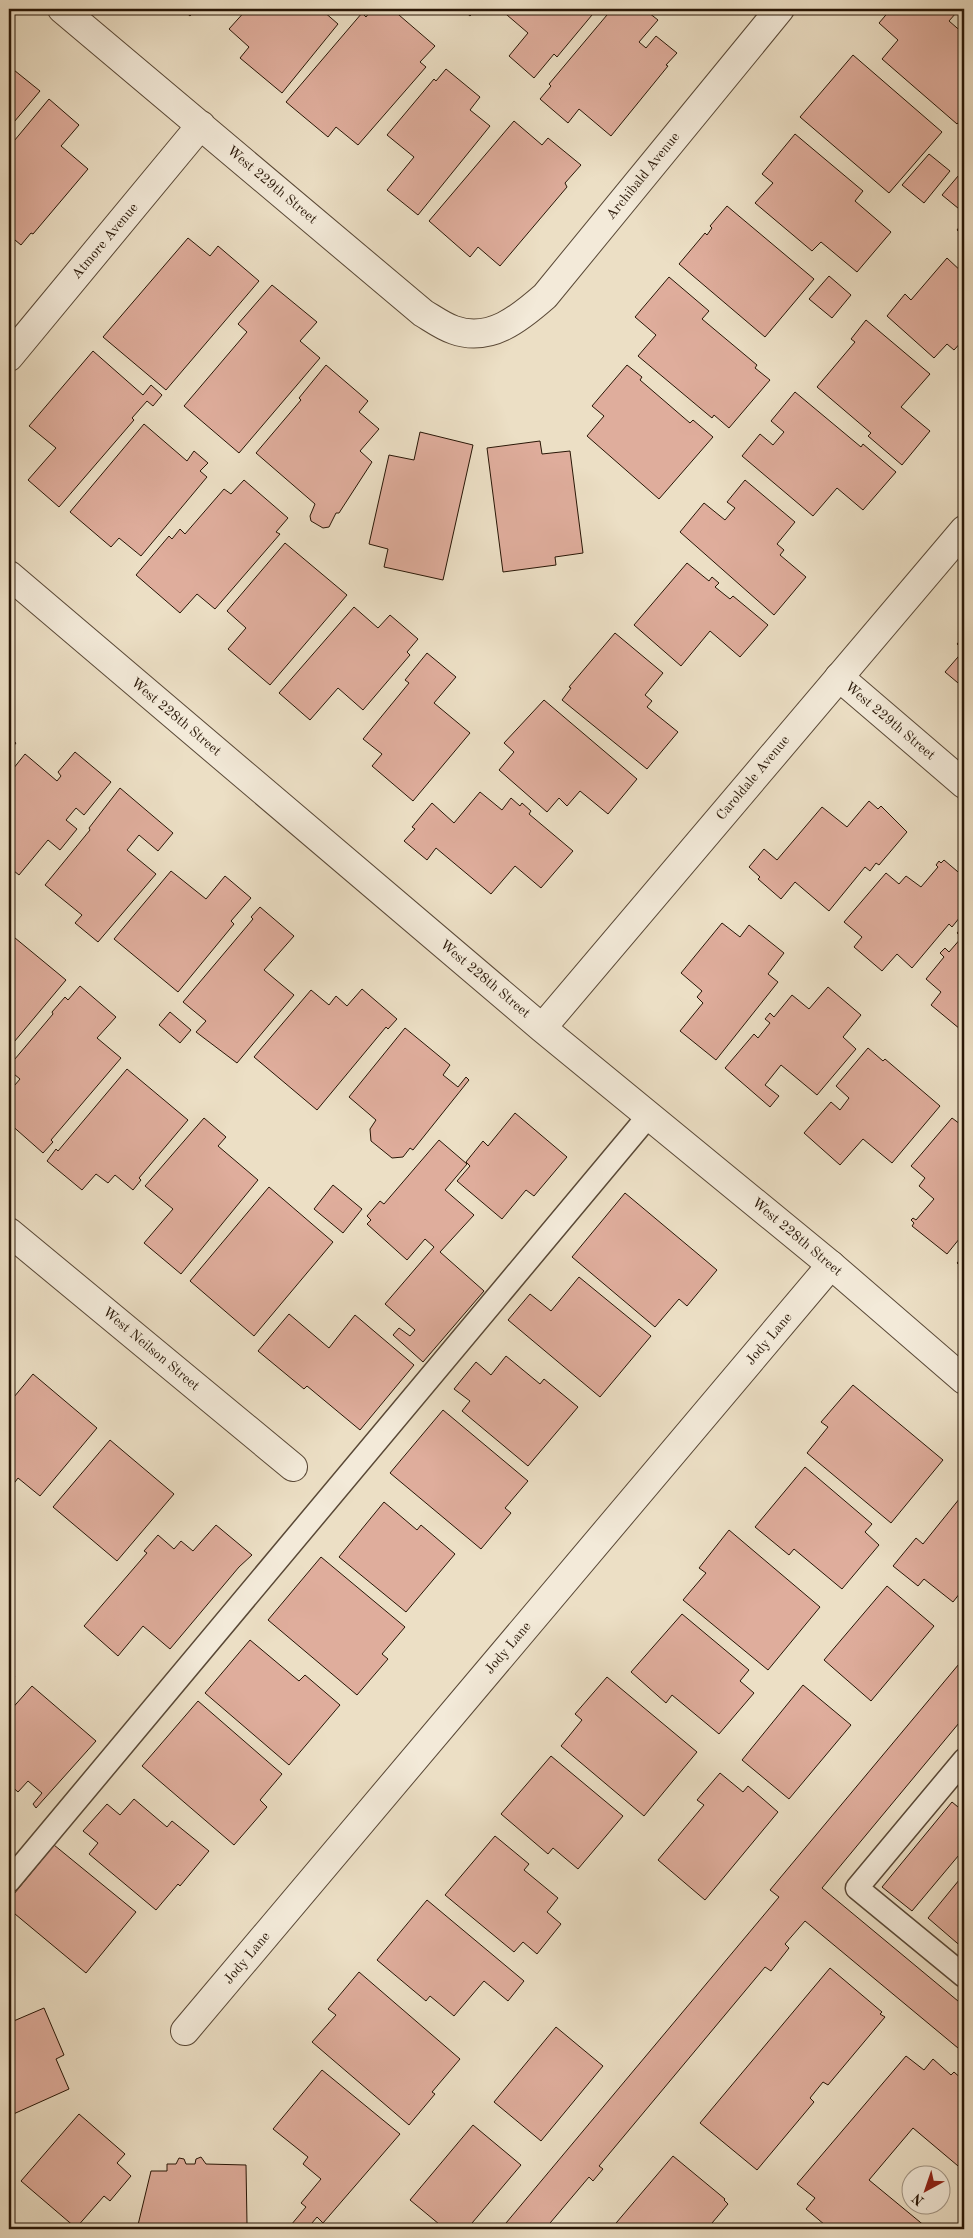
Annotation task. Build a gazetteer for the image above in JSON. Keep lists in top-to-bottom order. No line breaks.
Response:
{"streets":{"street":["Archibald Avenue","West 229th Street","Atmore Avenue","West 228th Street","Caroldale Avenue","Jody Lane","West Neilson Street"]},"crossings":[["Archibald Avenue","West 229th Street"],["West 229th Street","Atmore Avenue"],["West 229th Street","Caroldale Avenue"],["West 228th Street","Caroldale Avenue"],["West 228th Street","Jody Lane"]],"north":"bottom left"}
